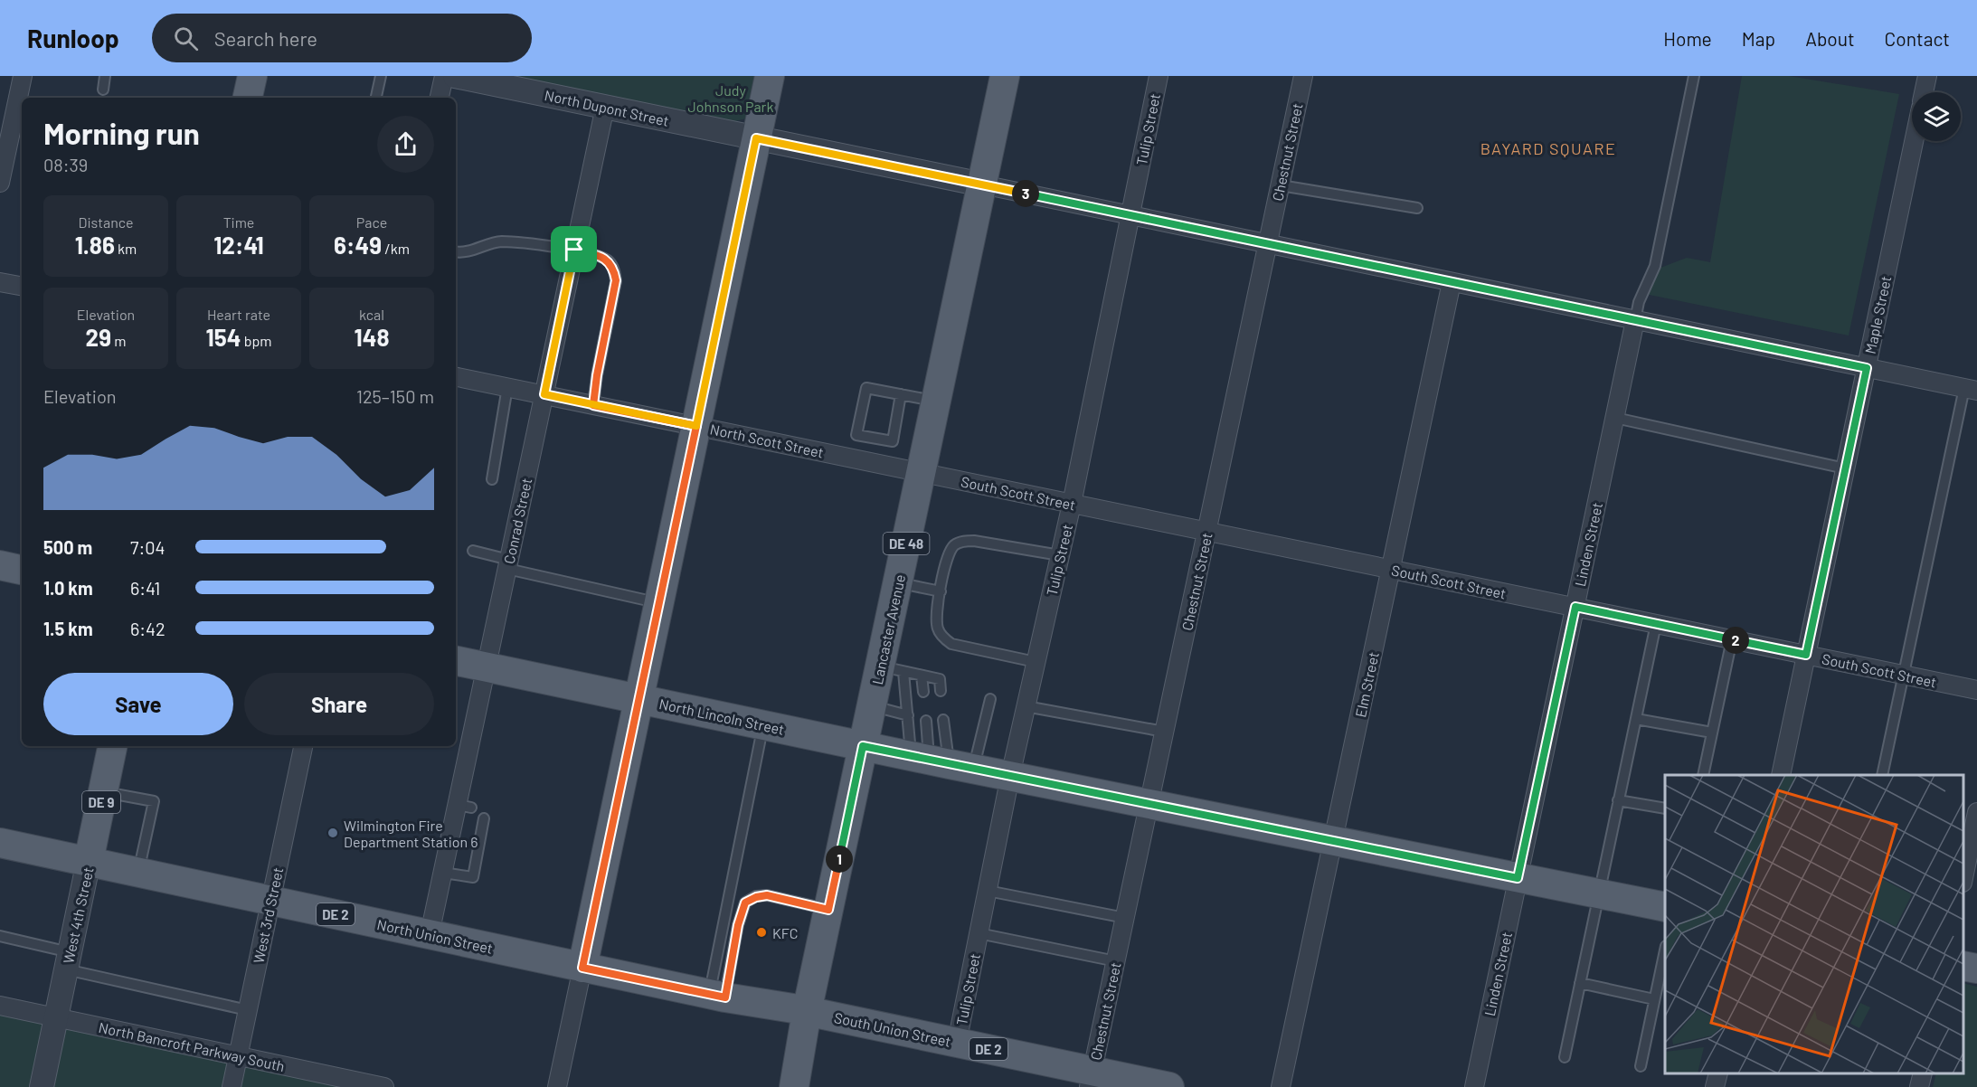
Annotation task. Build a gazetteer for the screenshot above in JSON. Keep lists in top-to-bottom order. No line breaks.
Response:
{"streets":{"main road":["DE 48","Lancaster Avenue","North Lincoln Street","DE 9","DE 2","West 4th Street","North Union Street","South Union Street"],"street":["North Dupont Street","Tulip Street","Chestnut Street","Maple Street","North Scott Street","South Scott Street","Conrad Street","Linden Street","Elm Street","West 3rd Street","North Bancroft Parkway South"]},"crossings":[["North Dupont Street","Conrad Street"],["North Dupont Street","Lancaster Avenue"],["Tulip Street","South Scott Street"],["Tulip Street","North Lincoln Street"],["Tulip Street","South Union Street"],["Chestnut Street","South Scott Street"],["Chestnut Street","North Lincoln Street"],["Chestnut Street","South Union Street"],["Maple Street","South Scott Street"],["North Scott Street","South Scott Street"],["North Scott Street","Conrad Street"],["North Scott Street","Lancaster Avenue"],["South Scott Street","Linden Street"],["South Scott Street","Lancaster Avenue"],["South Scott Street","Elm Street"],["Conrad Street","North Lincoln Street"],["Conrad Street","North Union Street"],["Linden Street","North Lincoln Street"],["Lancaster Avenue","North Lincoln Street"],["Lancaster Avenue","North Union Street"],["Lancaster Avenue","South Union Street"],["Elm Street","North Lincoln Street"],["West 4th Street","North Union Street"],["West 4th Street","North Bancroft Parkway South"],["West 3rd Street","North Union Street"],["West 3rd Street","North Bancroft Parkway South"],["North Union Street","South Union Street"]],"districts":["BAYARD SQUARE"],"parks":["Judy Johnson Park"],"places":["Wilmington Fire Department Station 6","KFC"],"page":{"header":"Runloop","search":"Search here","nav":["Home","Map","About","Contact"],"heading":["Morning run","08:39"],"pins":["3","2","1"],"stats":[["Distance","1.86 km"],["Time","12:41"],["Pace","6:49 /km"],["Elevation","29 m"],["Heart rate","154 bpm"],["kcal","148"]],"chart":["Elevation","125–150 m"],"list":[{"name":"500 m","note":"7:04"},{"name":"1.0 km","note":"6:41"},{"name":"1.5 km","note":"6:42"}],"buttons":["Save","Share"]}}
